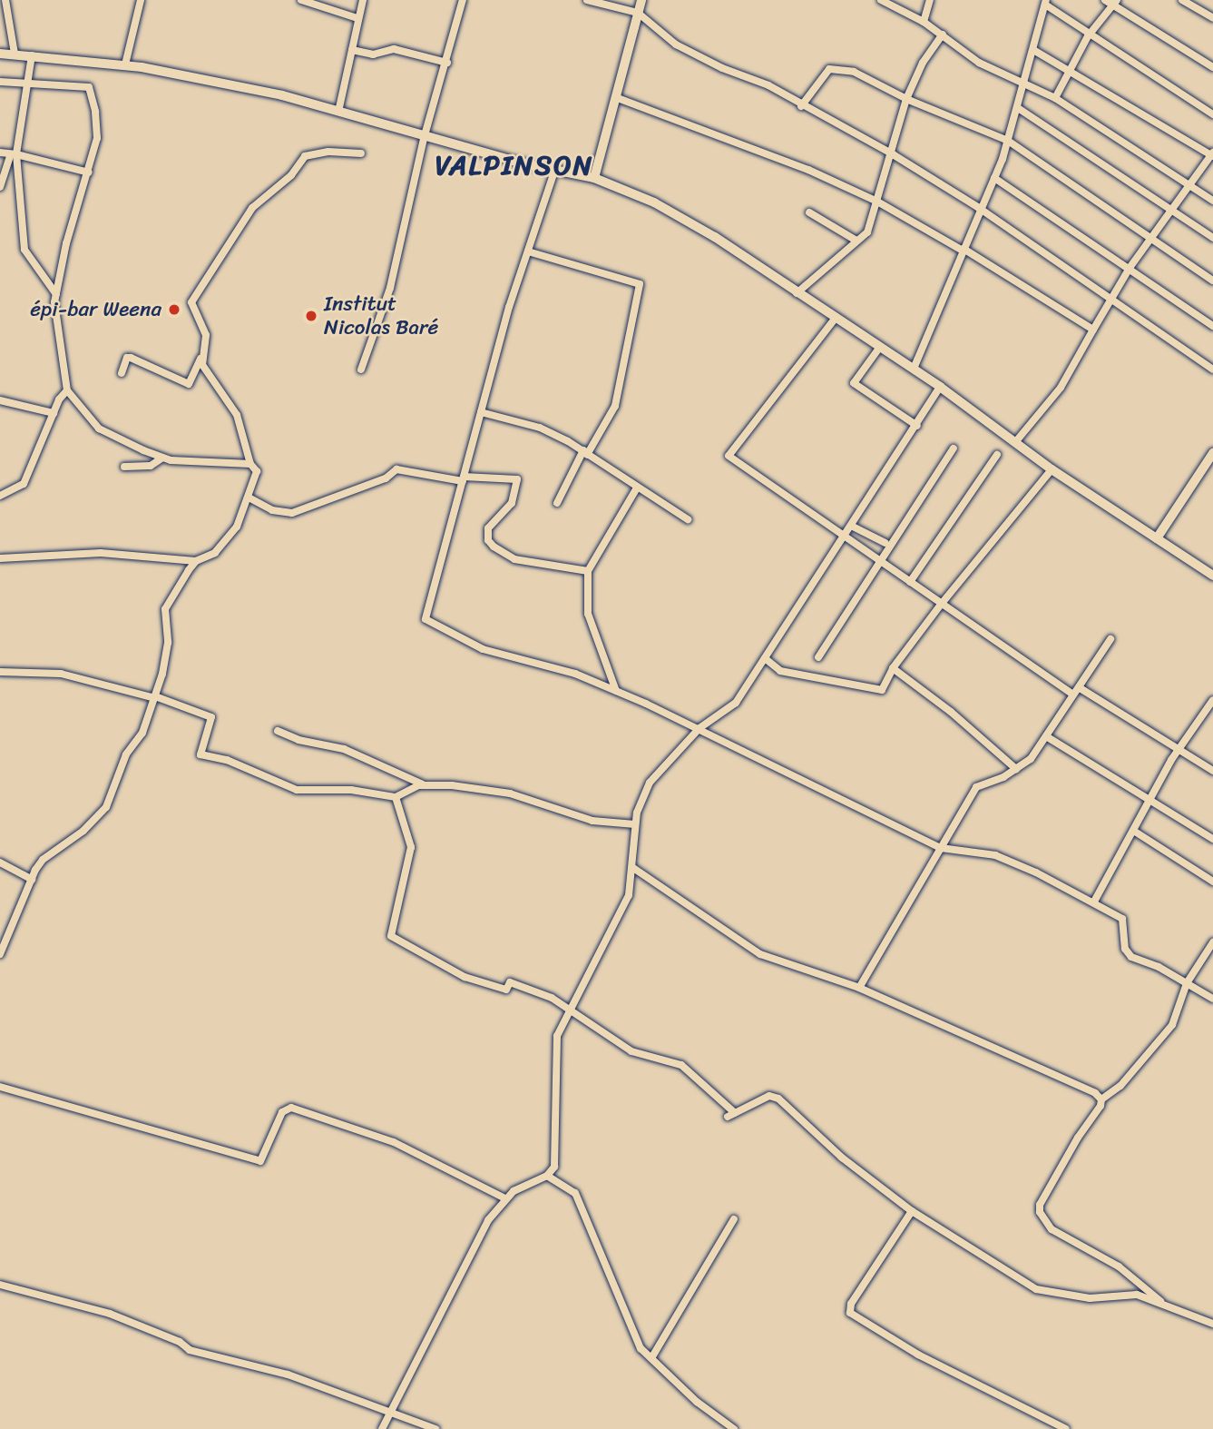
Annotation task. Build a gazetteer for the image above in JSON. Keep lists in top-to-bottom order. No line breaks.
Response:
{"districts":["VALPINSON"],"places":["épi-bar Weena","Institut Nicolas Baré"]}
